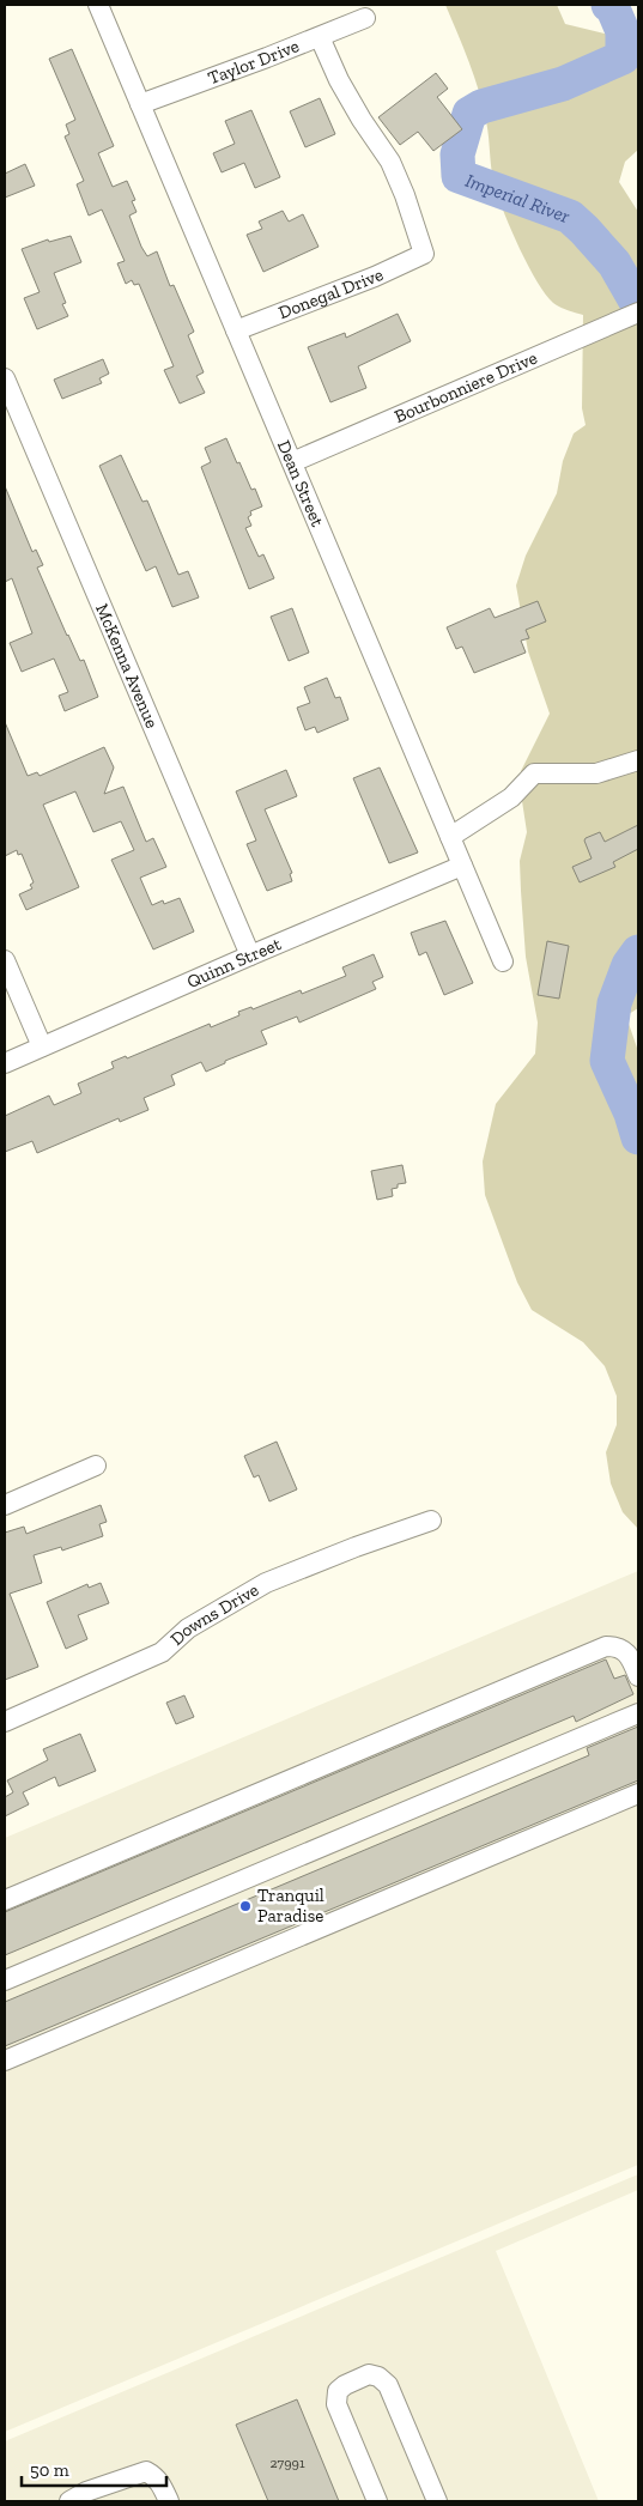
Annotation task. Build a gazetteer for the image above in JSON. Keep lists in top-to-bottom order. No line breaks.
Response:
{"streets":{"street":["Taylor Drive","Donegal Drive","Bourbonniere Drive","Dean Street","McKenna Avenue","Quinn Street","Downs Drive"]},"crossings":[["Taylor Drive","Donegal Drive"],["Taylor Drive","Dean Street"],["Donegal Drive","Dean Street"],["Bourbonniere Drive","Dean Street"],["Dean Street","Quinn Street"],["McKenna Avenue","Quinn Street"]],"water":["Imperial River"],"places":["Tranquil Paradise"],"house_numbers":["27991"],"scale_bar":"50 m"}
